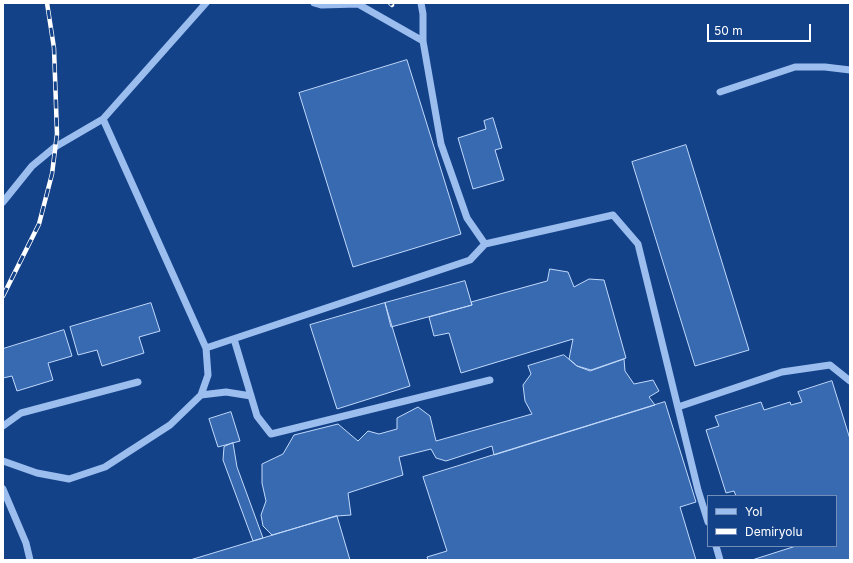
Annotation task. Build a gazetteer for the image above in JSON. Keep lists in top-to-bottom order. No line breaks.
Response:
{"legend":["Yol","Demiryolu"],"scale_bar":"50 m"}
